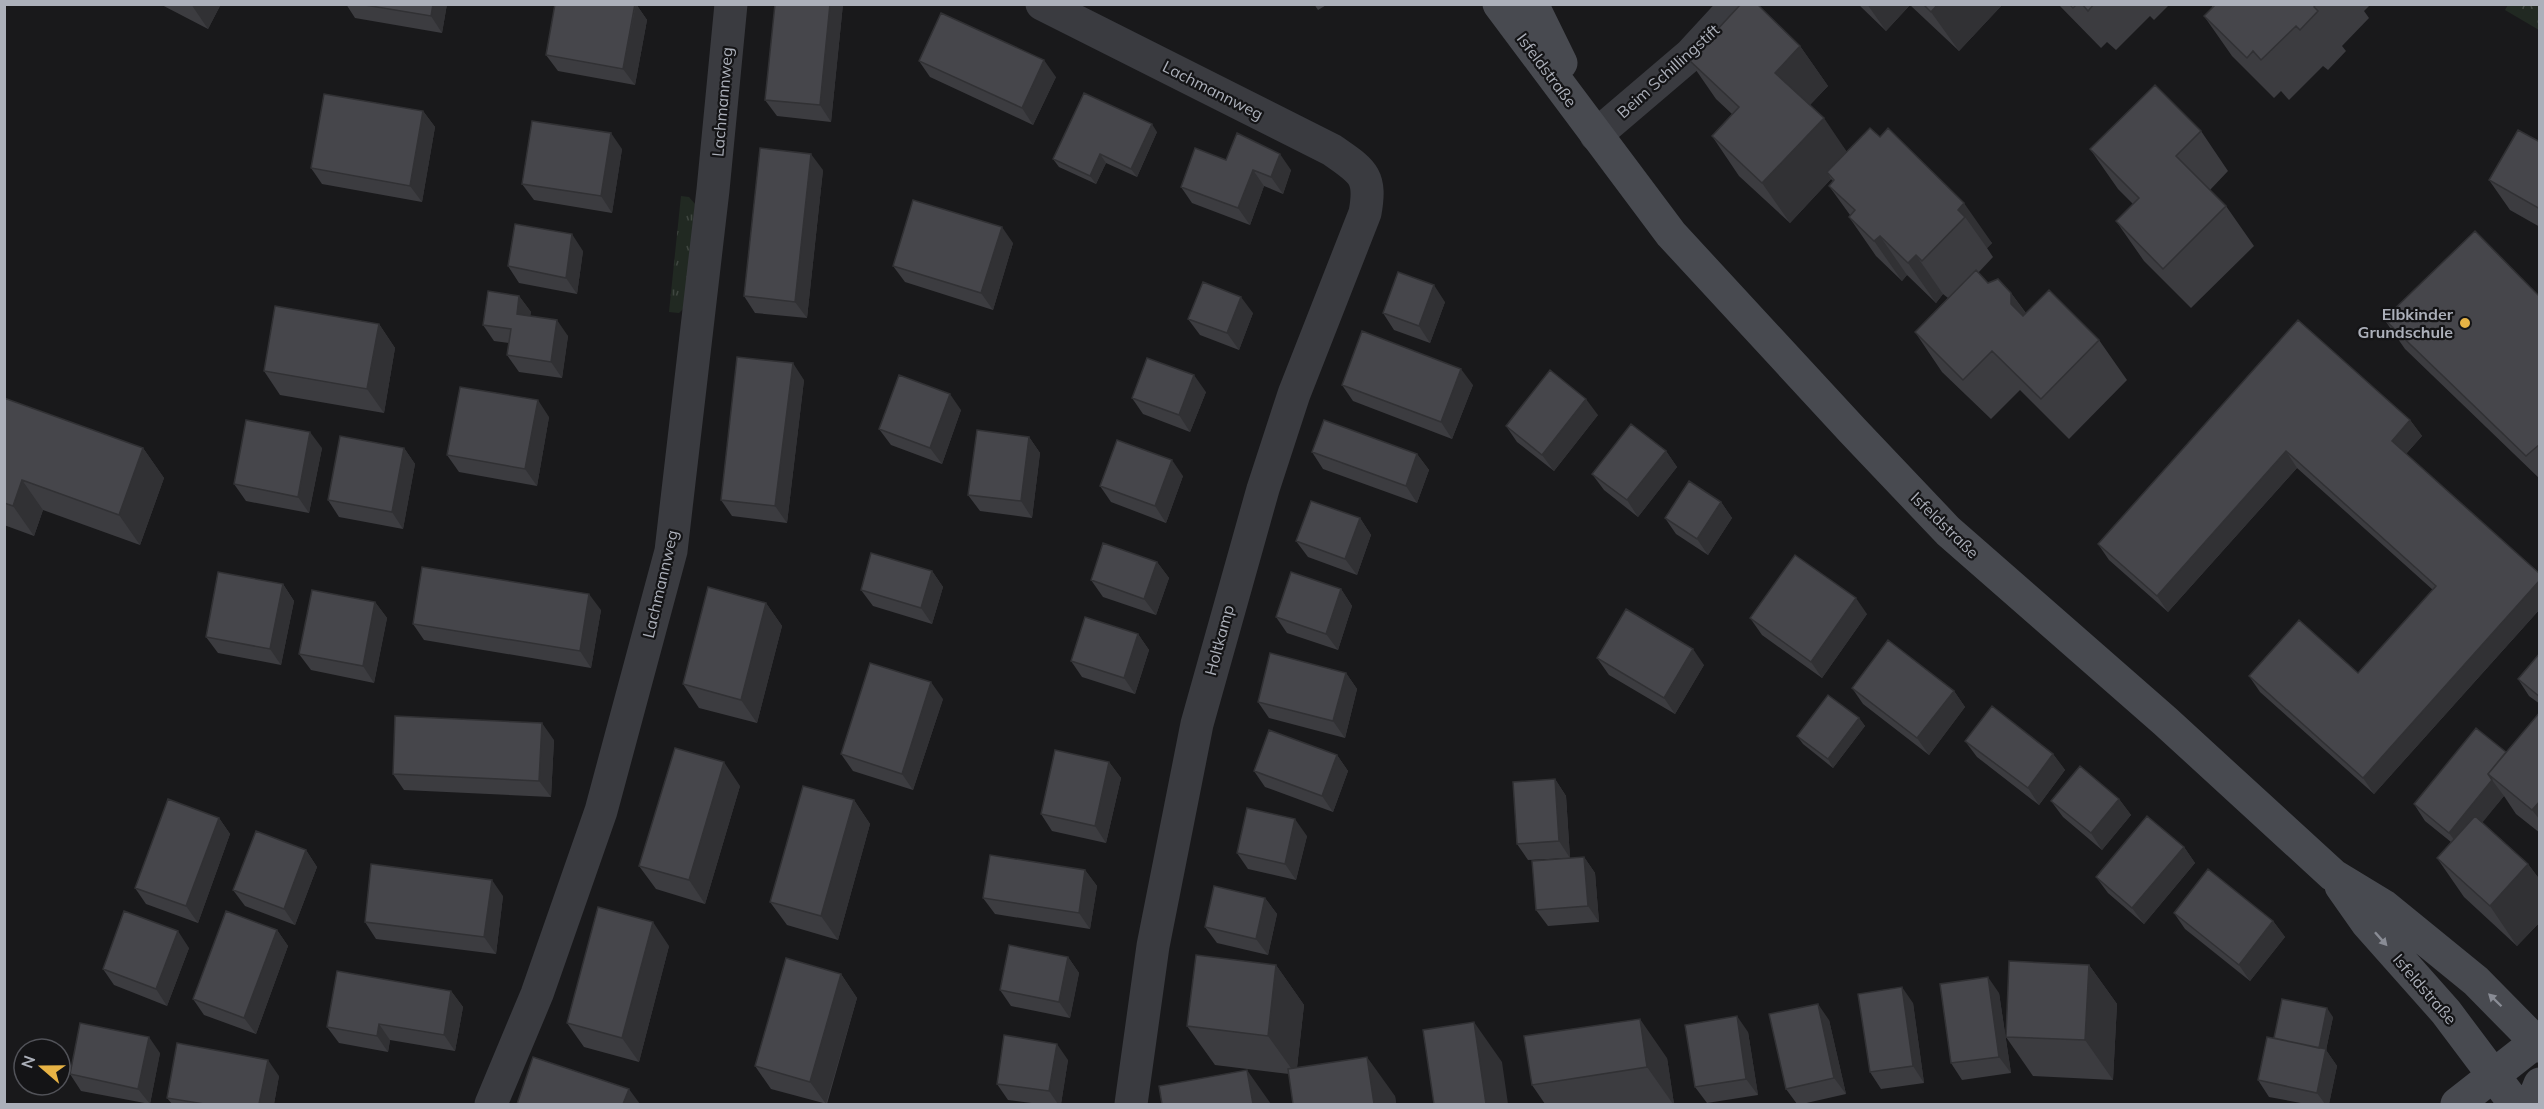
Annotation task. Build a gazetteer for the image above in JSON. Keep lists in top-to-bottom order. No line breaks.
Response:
{"streets":{"main road":["Isfeldstraße"],"street":["Beim Schillingstift","Lachmannweg","Holtkamp"]},"crossings":[["Isfeldstraße","Beim Schillingstift"],["Lachmannweg","Holtkamp"]],"places":["Elbkinder Grundschule"],"north":"left"}
